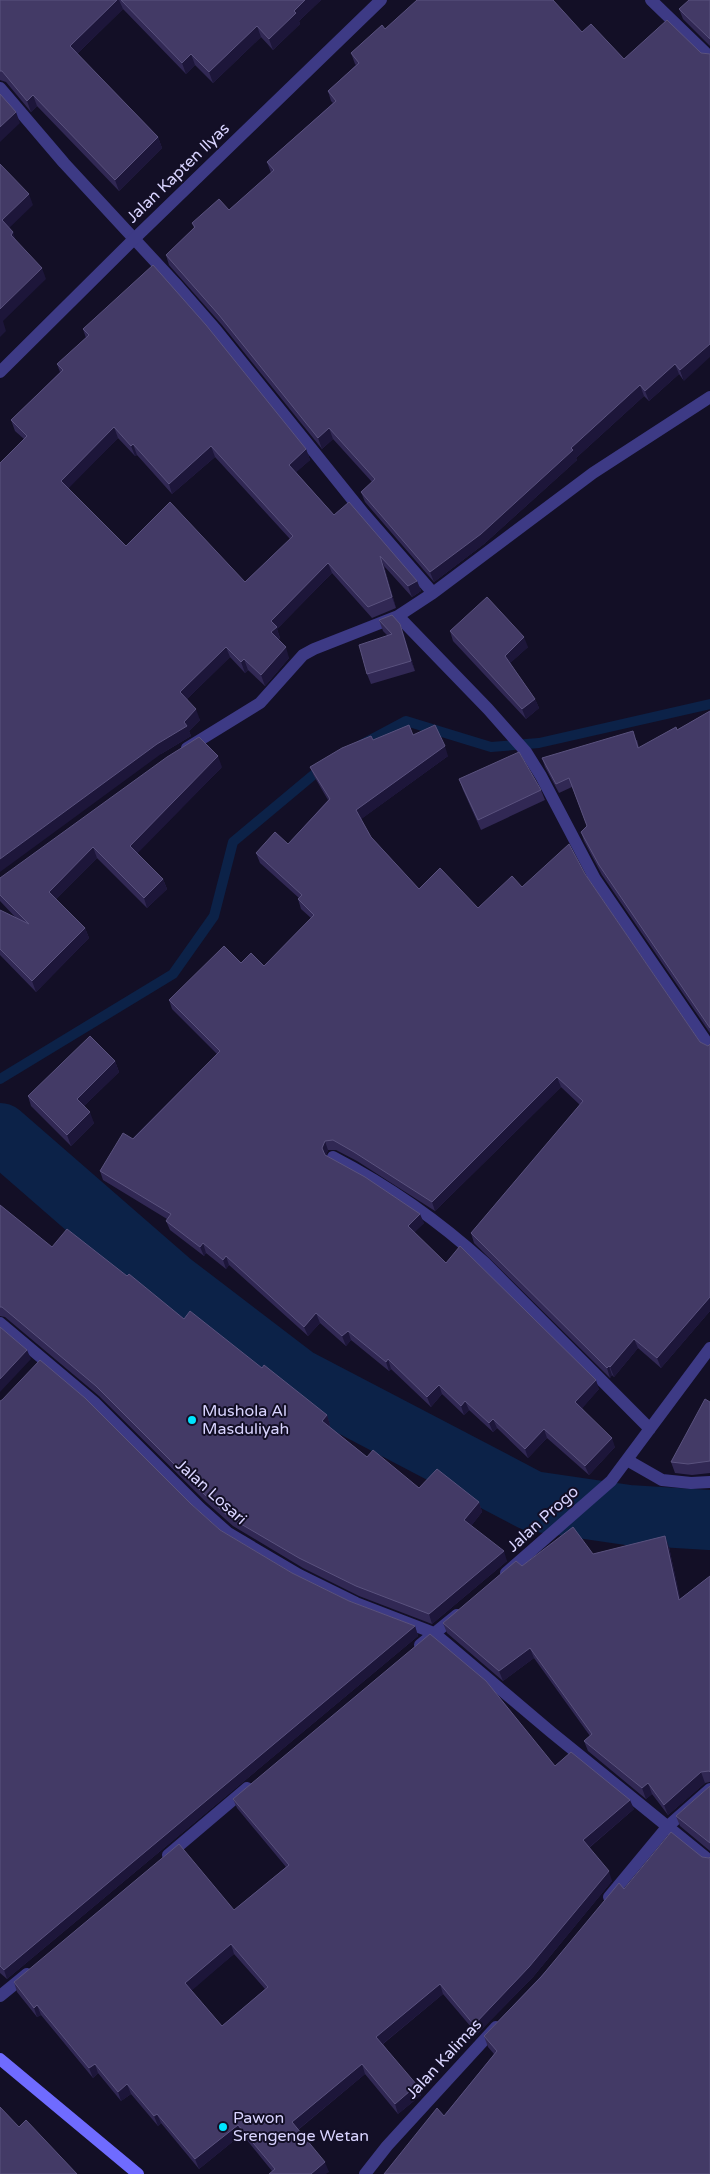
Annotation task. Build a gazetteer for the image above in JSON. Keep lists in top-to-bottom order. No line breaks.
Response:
{"streets":{"street":["Jalan Kapten Ilyas","Jalan Losari","Jalan Progo","Jalan Kalimas"]},"places":["Mushola Al Masduliyah","Pawon Srengenge Wetan"]}
